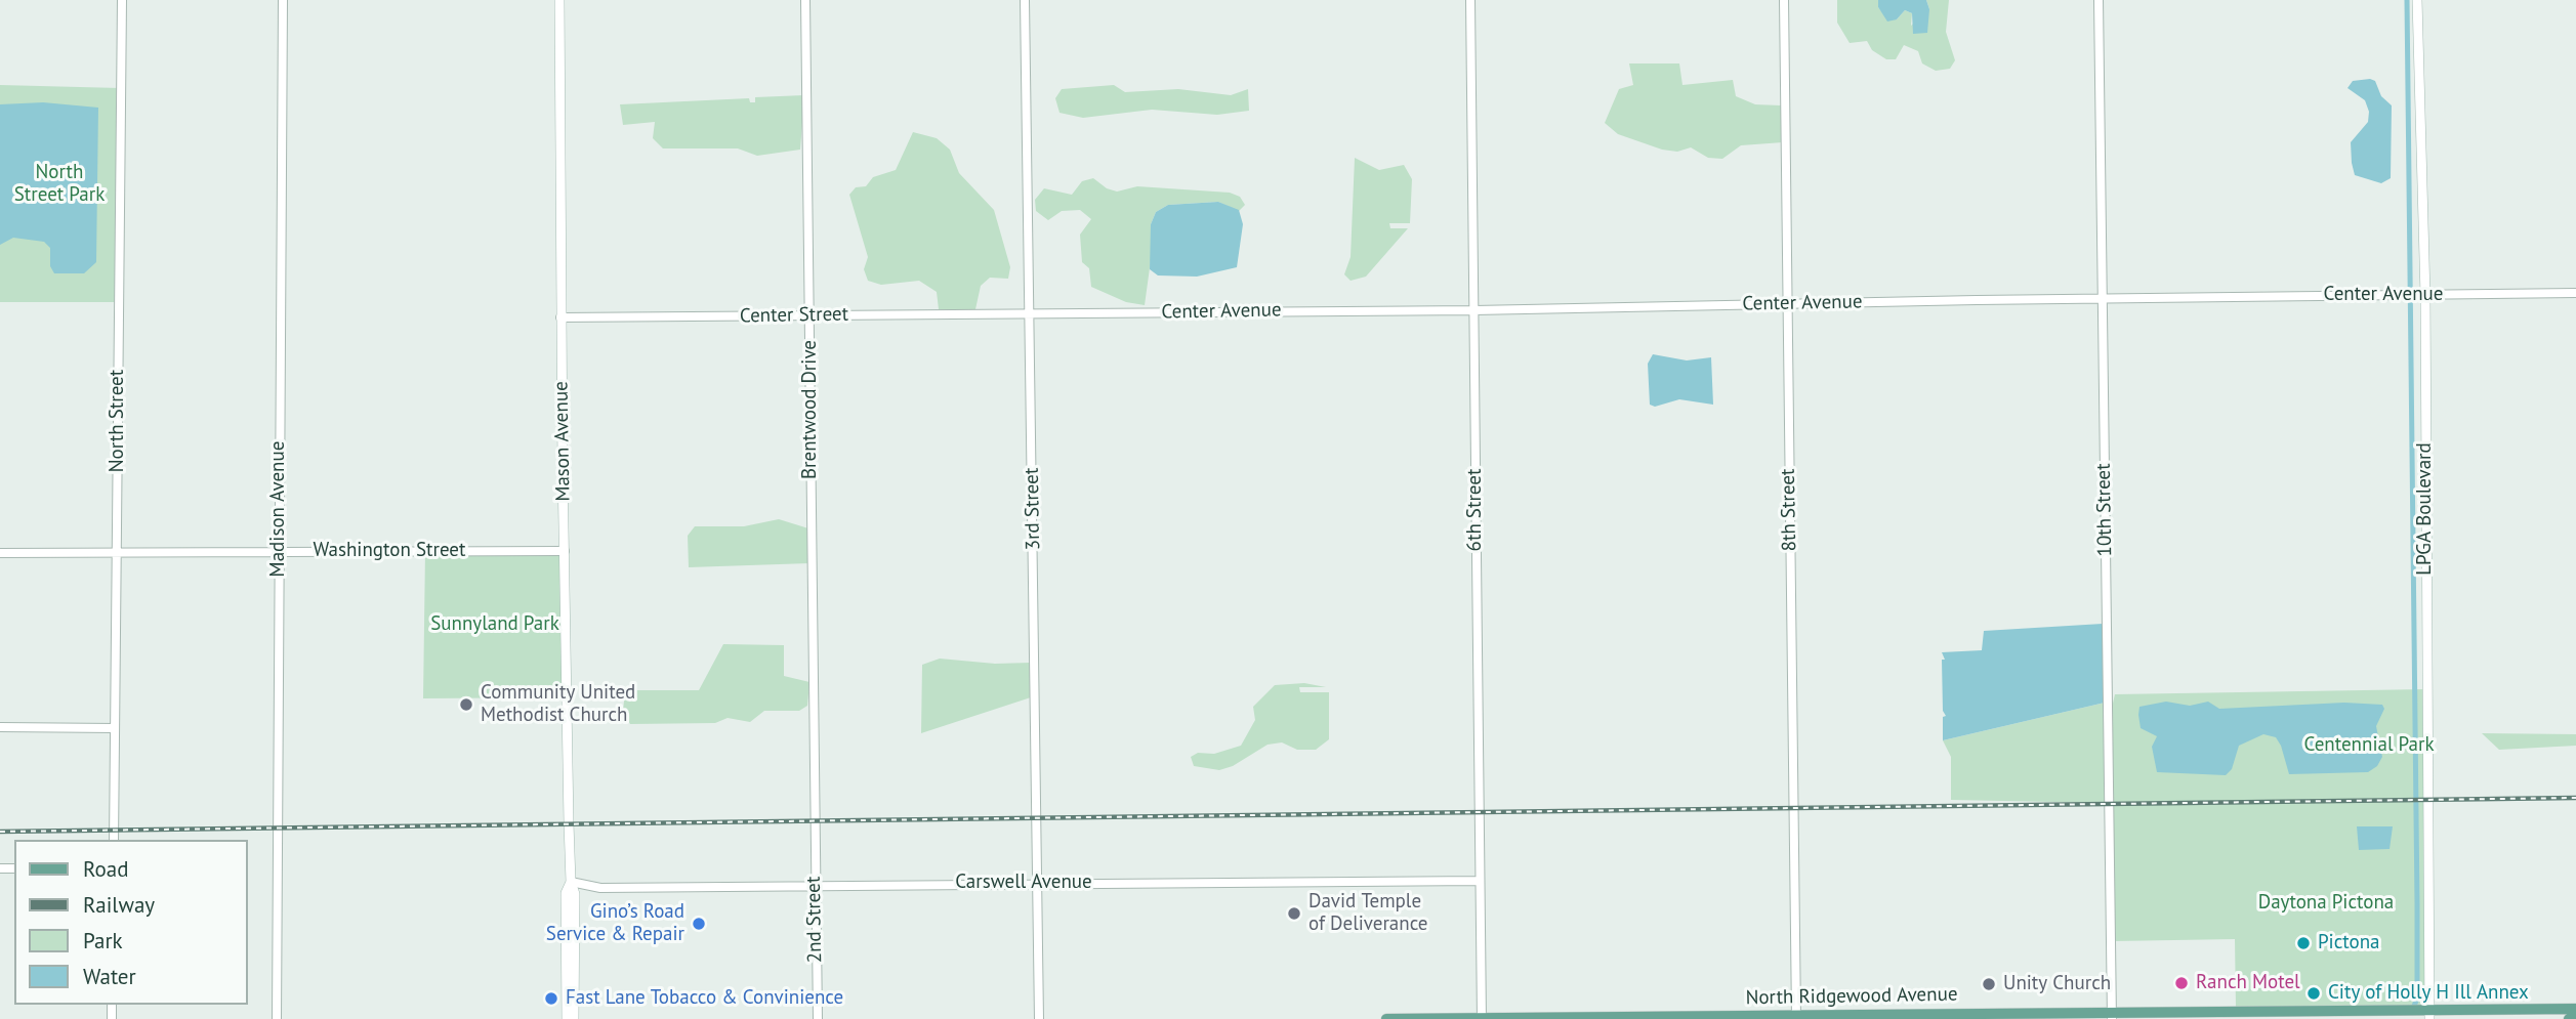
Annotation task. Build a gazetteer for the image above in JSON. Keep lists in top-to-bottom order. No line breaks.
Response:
{"streets":{"main road":["Mason Avenue","LPGA Boulevard","North Ridgewood Avenue"],"street":["Center Avenue","Center Street","Brentwood Drive","North Street","Madison Avenue","3rd Street","6th Street","8th Street","10th Street","Washington Street","Carswell Avenue","2nd Street"]},"crossings":[["Center Avenue","Center Street"],["Center Avenue","3rd Street"],["Center Avenue","LPGA Boulevard"],["Center Avenue","6th Street"],["Center Avenue","8th Street"],["Center Avenue","10th Street"],["Center Street","Brentwood Drive"],["Center Street","Mason Avenue"],["Center Street","3rd Street"],["Brentwood Drive","2nd Street"],["North Street","Washington Street"],["Mason Avenue","Washington Street"],["Mason Avenue","Carswell Avenue"],["Madison Avenue","Washington Street"],["3rd Street","Carswell Avenue"],["LPGA Boulevard","North Ridgewood Avenue"],["6th Street","Carswell Avenue"],["6th Street","North Ridgewood Avenue"],["8th Street","North Ridgewood Avenue"],["10th Street","North Ridgewood Avenue"],["Carswell Avenue","2nd Street"]],"parks":["North Street Park","Sunnyland Park","Centennial Park","Daytona Pictona"],"places":["Community United Methodist Church","David Temple of Deliverance","Gino’s Road Service & Repair","Pictona","Ranch Motel","Unity Church","City of Holly H Ill Annex","Fast Lane Tobacco & Convinience"],"legend":["Road","Railway","Park","Water"]}
